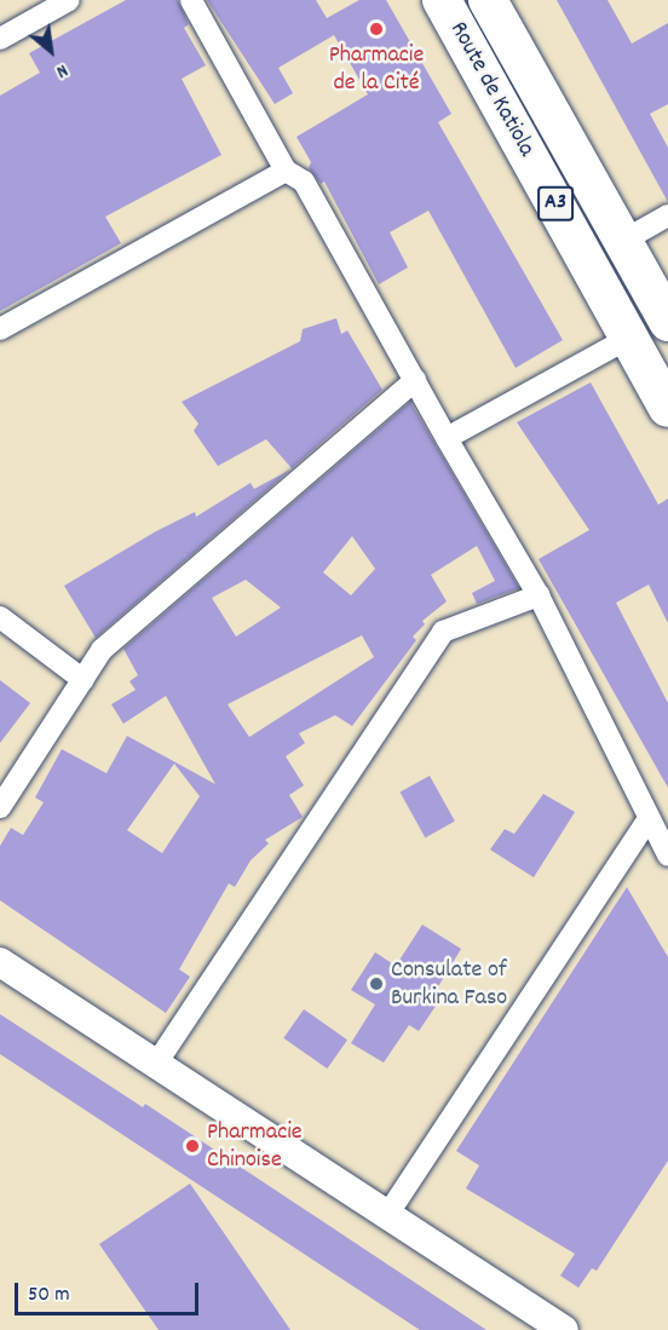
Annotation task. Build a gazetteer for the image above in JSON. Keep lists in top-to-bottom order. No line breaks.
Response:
{"streets":{"highway":["Route de Katiola","A3"]},"places":["Pharmacie de la Cité","Consulate of Burkina Faso","Pharmacie Chinoise"],"scale_bar":"50 m","north":"bottom right"}
